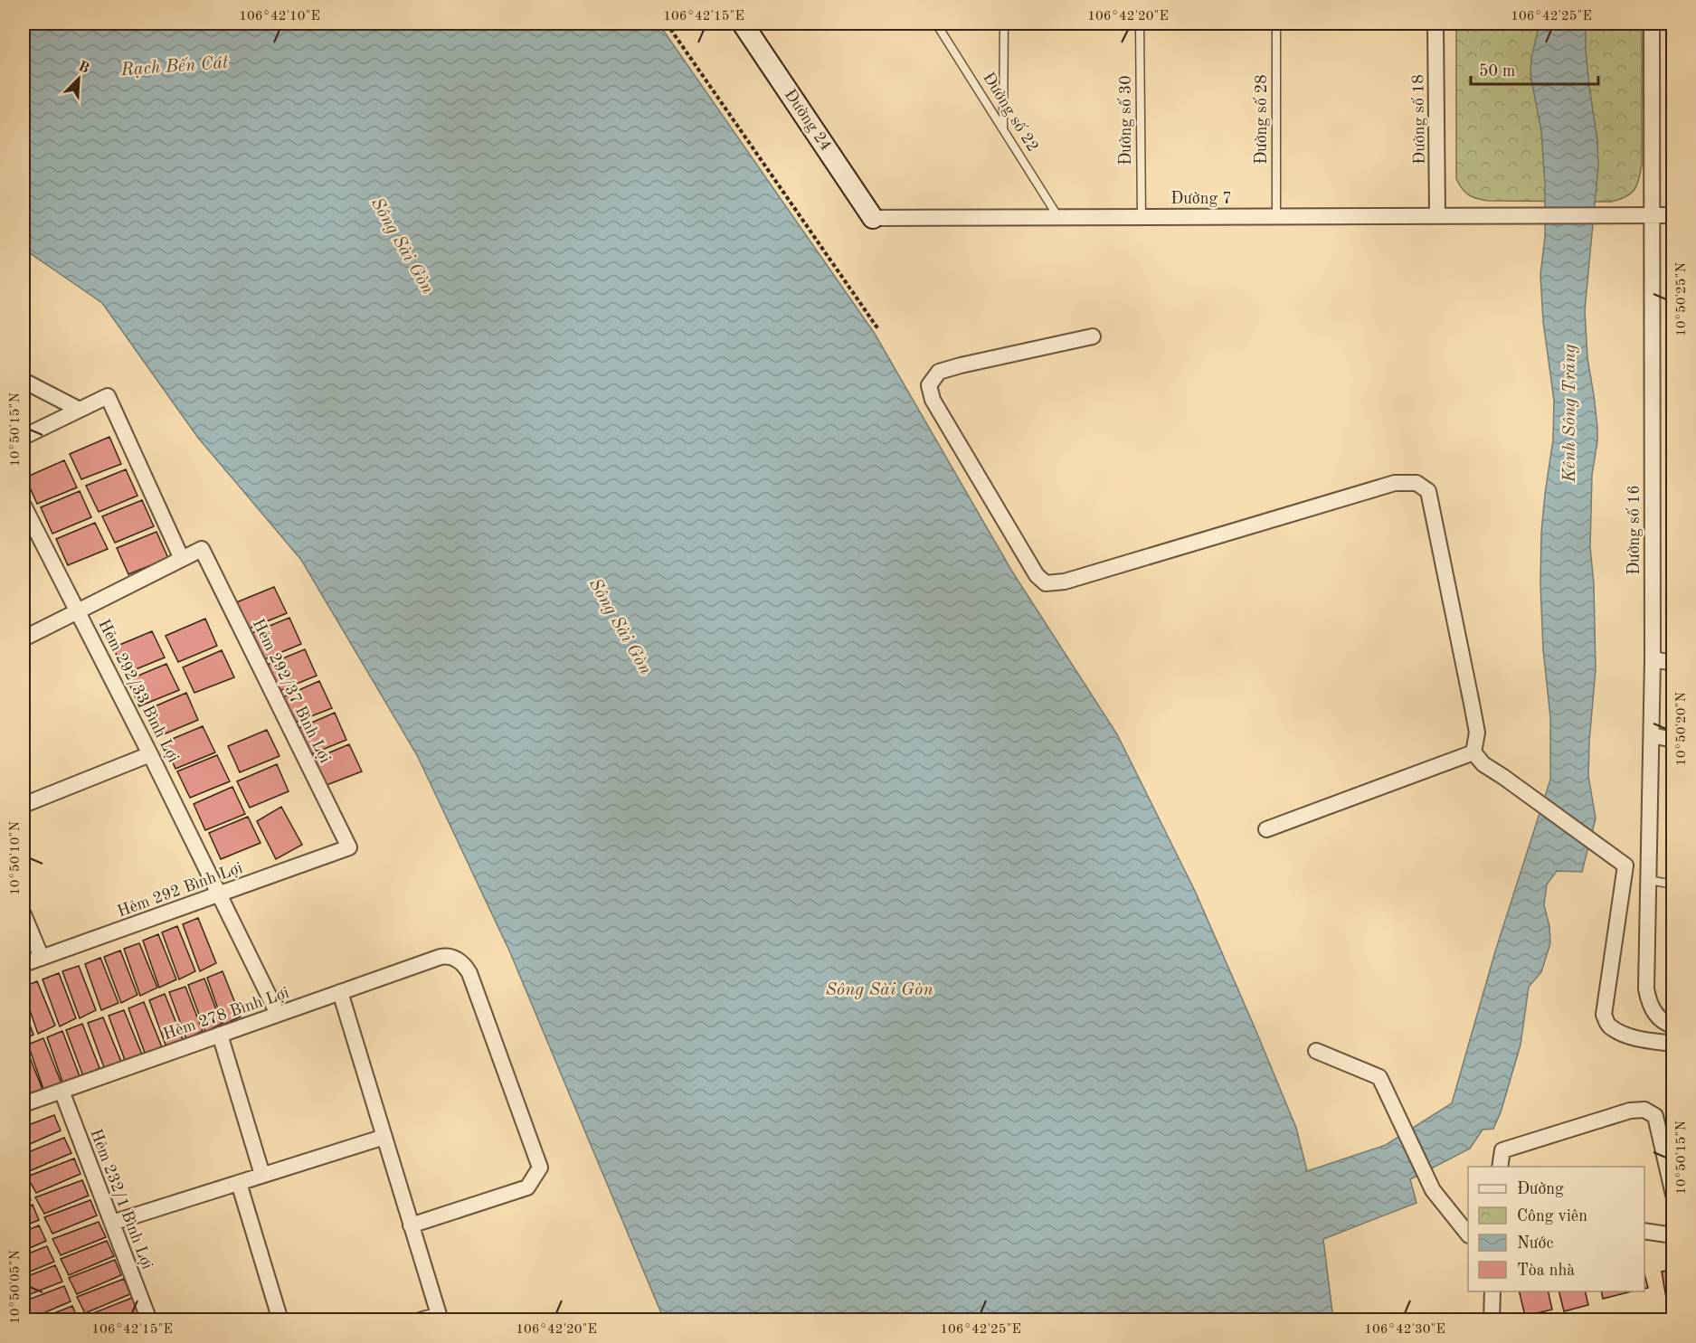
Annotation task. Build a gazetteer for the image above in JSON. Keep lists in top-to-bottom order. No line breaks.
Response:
{"streets":{"street":["Đường số 18","Đường 24","Đường 7","Đường số 16","Hẻm 292/33 Bình Lợi","Hẻm 292/37 Bình Lợi","Hẻm 292 Bình Lợi","Hẻm 278 Bình Lợi","Hẻm 232/1 Bình Lợi"],"lane":["Đường số 22","Đường số 28","Đường số 30"]},"crossings":[["Đường số 22","Đường 7"],["Đường số 28","Đường 7"],["Đường số 18","Đường 7"],["Đường 24","Đường 7"],["Đường số 30","Đường 7"],["Đường 7","Đường số 16"],["Hẻm 292/33 Bình Lợi","Hẻm 292 Bình Lợi"],["Hẻm 292/33 Bình Lợi","Hẻm 278 Bình Lợi"],["Hẻm 292/37 Bình Lợi","Hẻm 292 Bình Lợi"],["Hẻm 278 Bình Lợi","Hẻm 232/1 Bình Lợi"]],"water":["Rạch Bến Cát","Sông Sài Gòn","Kênh Sông Trăng"],"legend":["Đường","Công viên","Nước","Tòa nhà"],"scale_bar":"50 m","north":"top right","coordinates":["106°42'10\"E","106°42'15\"E","106°42'20\"E","106°42'25\"E","10°50'25\"N","10°50'15\"N","10°50'20\"N","10°50'10\"N","10°50'05\"N","106°42'30\"E"]}
